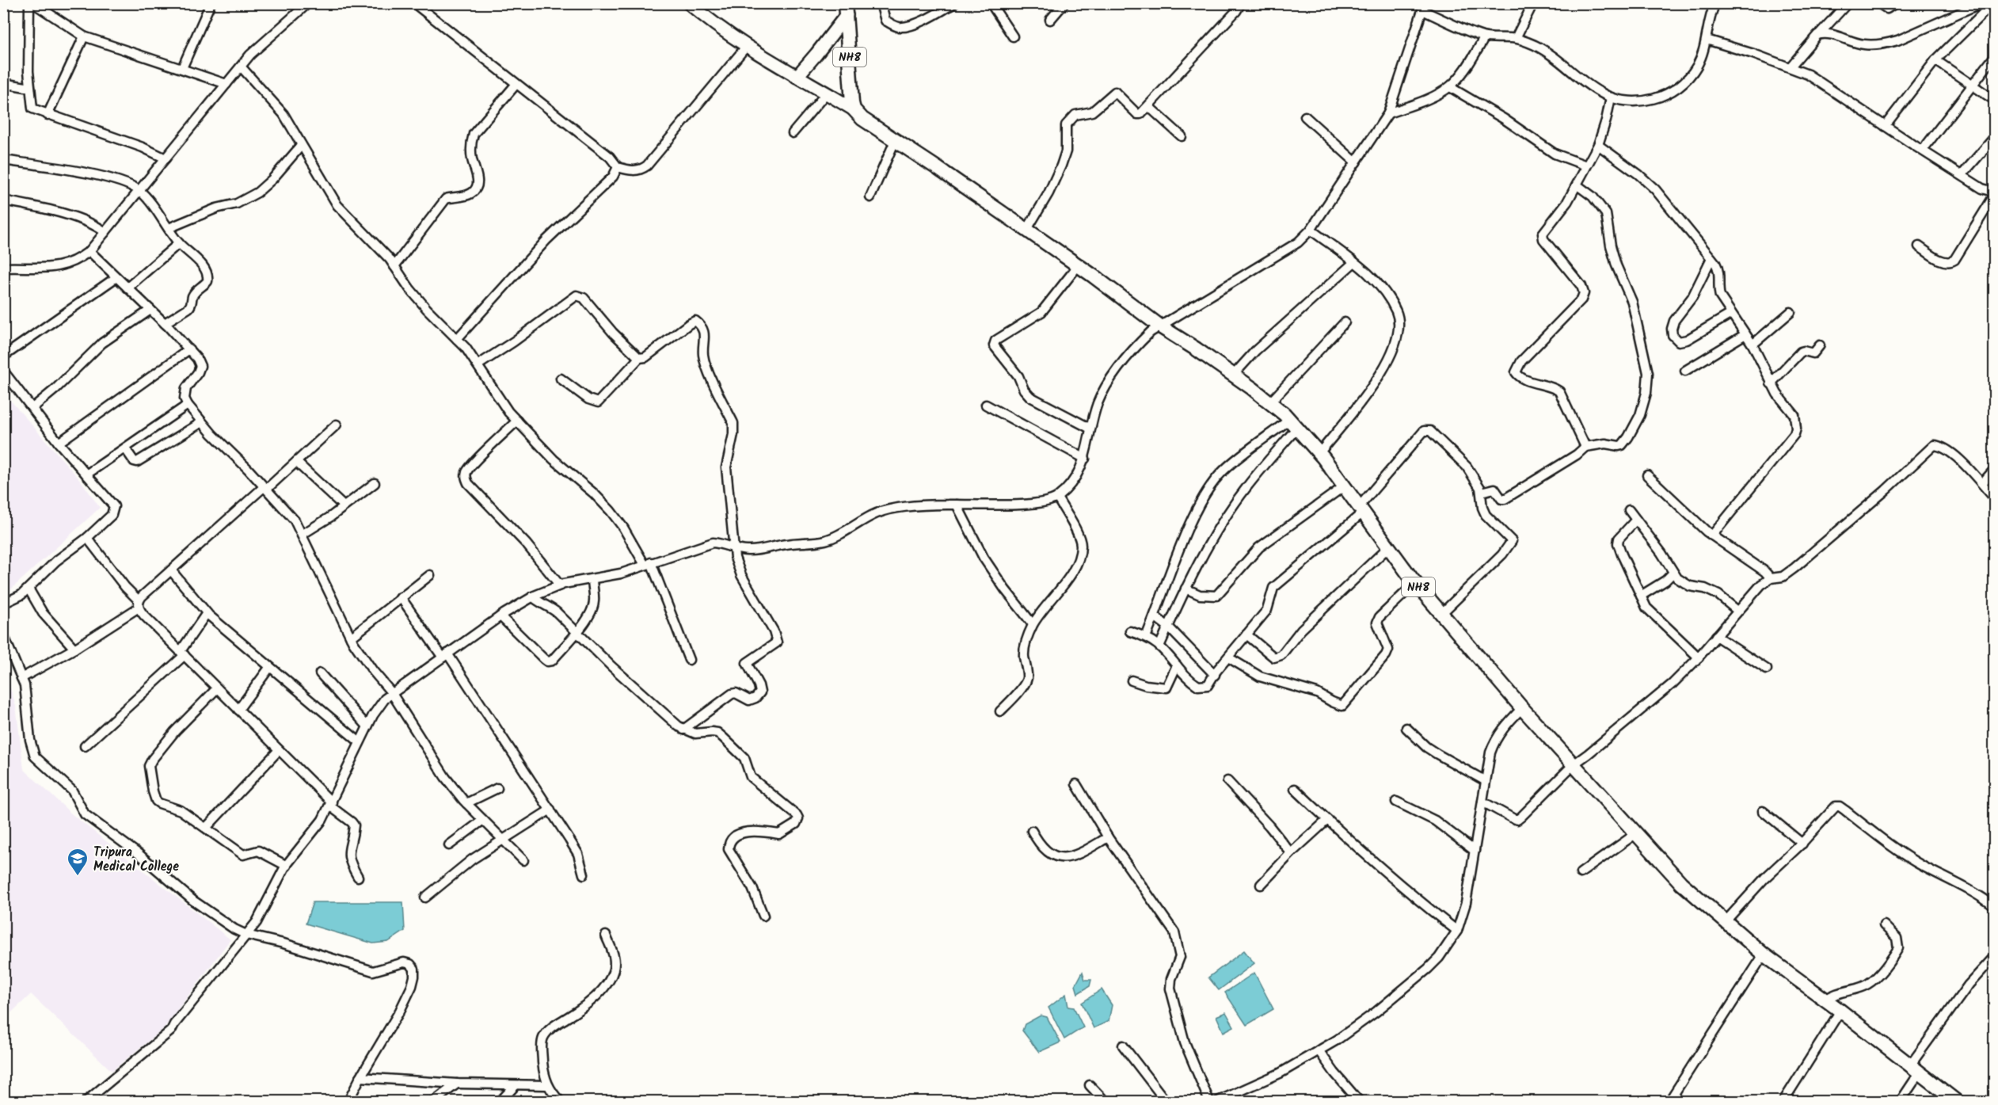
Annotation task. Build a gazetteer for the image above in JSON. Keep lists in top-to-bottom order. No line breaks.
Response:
{"streets":{"highway":["NH8"]},"places":{"school or university":["Tripura Medical College"]}}
